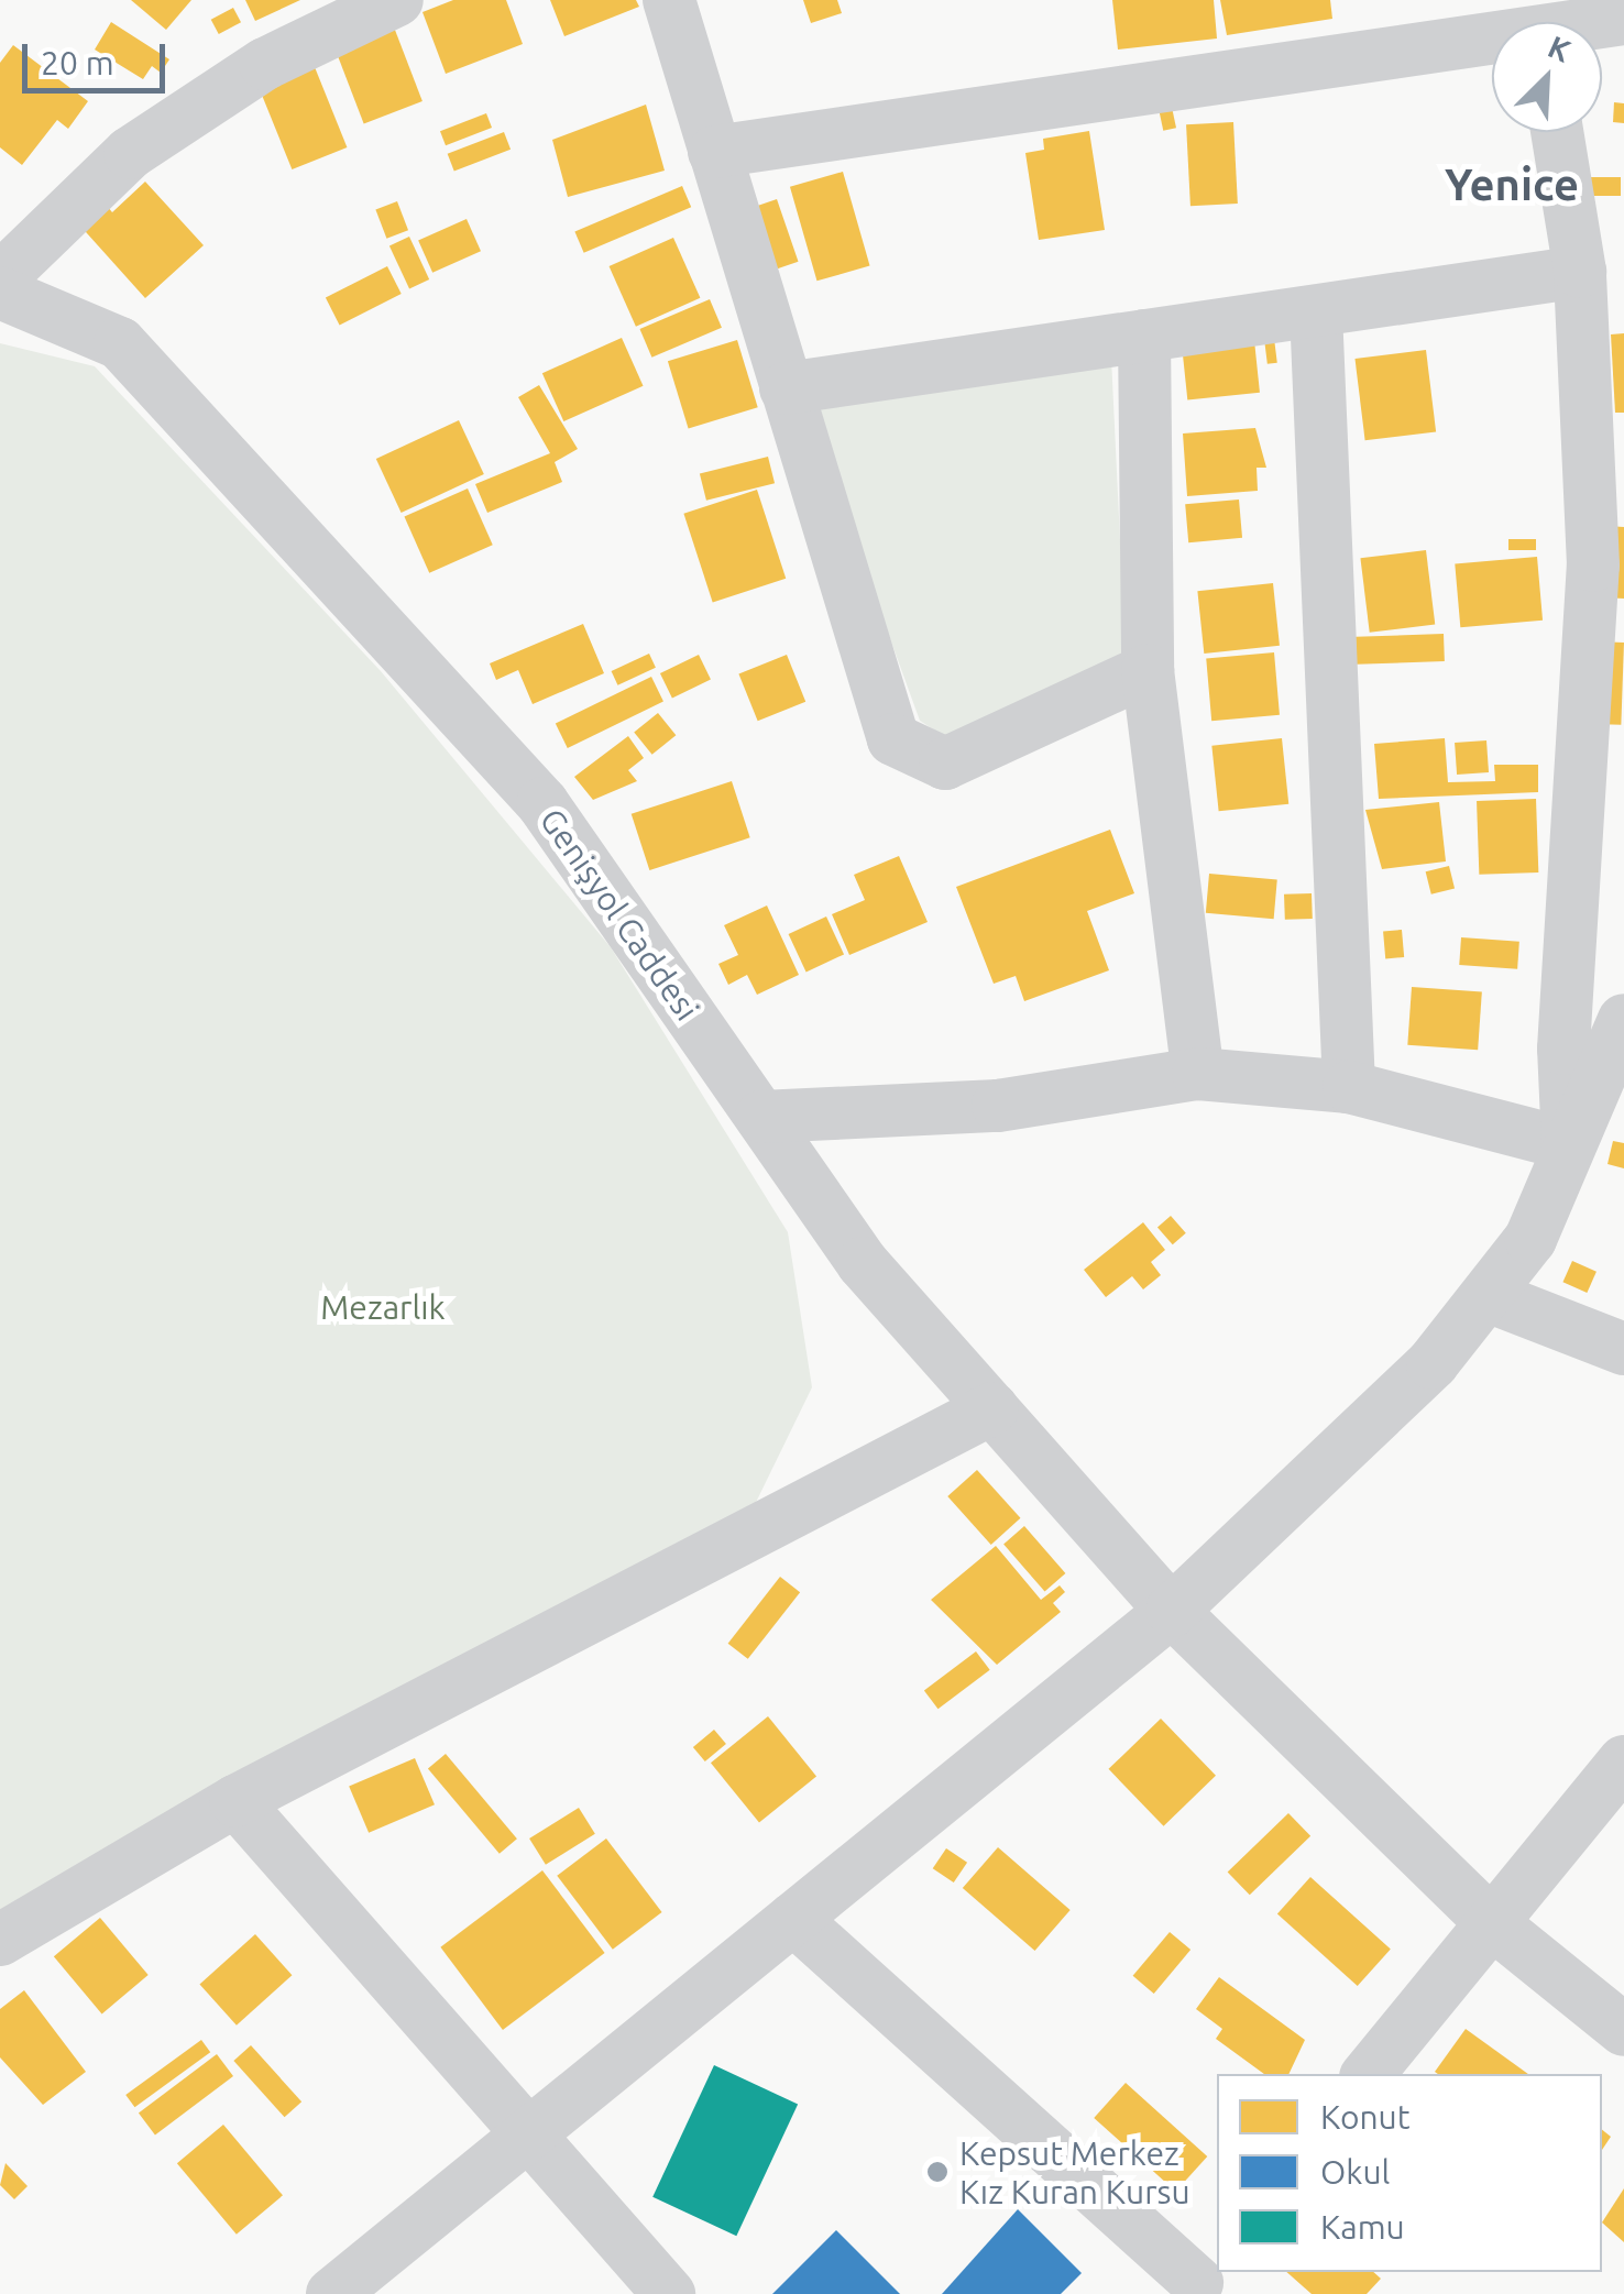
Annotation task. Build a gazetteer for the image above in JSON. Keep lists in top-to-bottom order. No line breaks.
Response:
{"streets":{"street":["Genişyol Caddesi"]},"districts":["Yenice"],"parks":["Mezarlık"],"places":["Kepsut Merkez Kız Kuran Kursu"],"legend":["Konut","Okul","Kamu"],"scale_bar":"20 m","north":"top right"}
